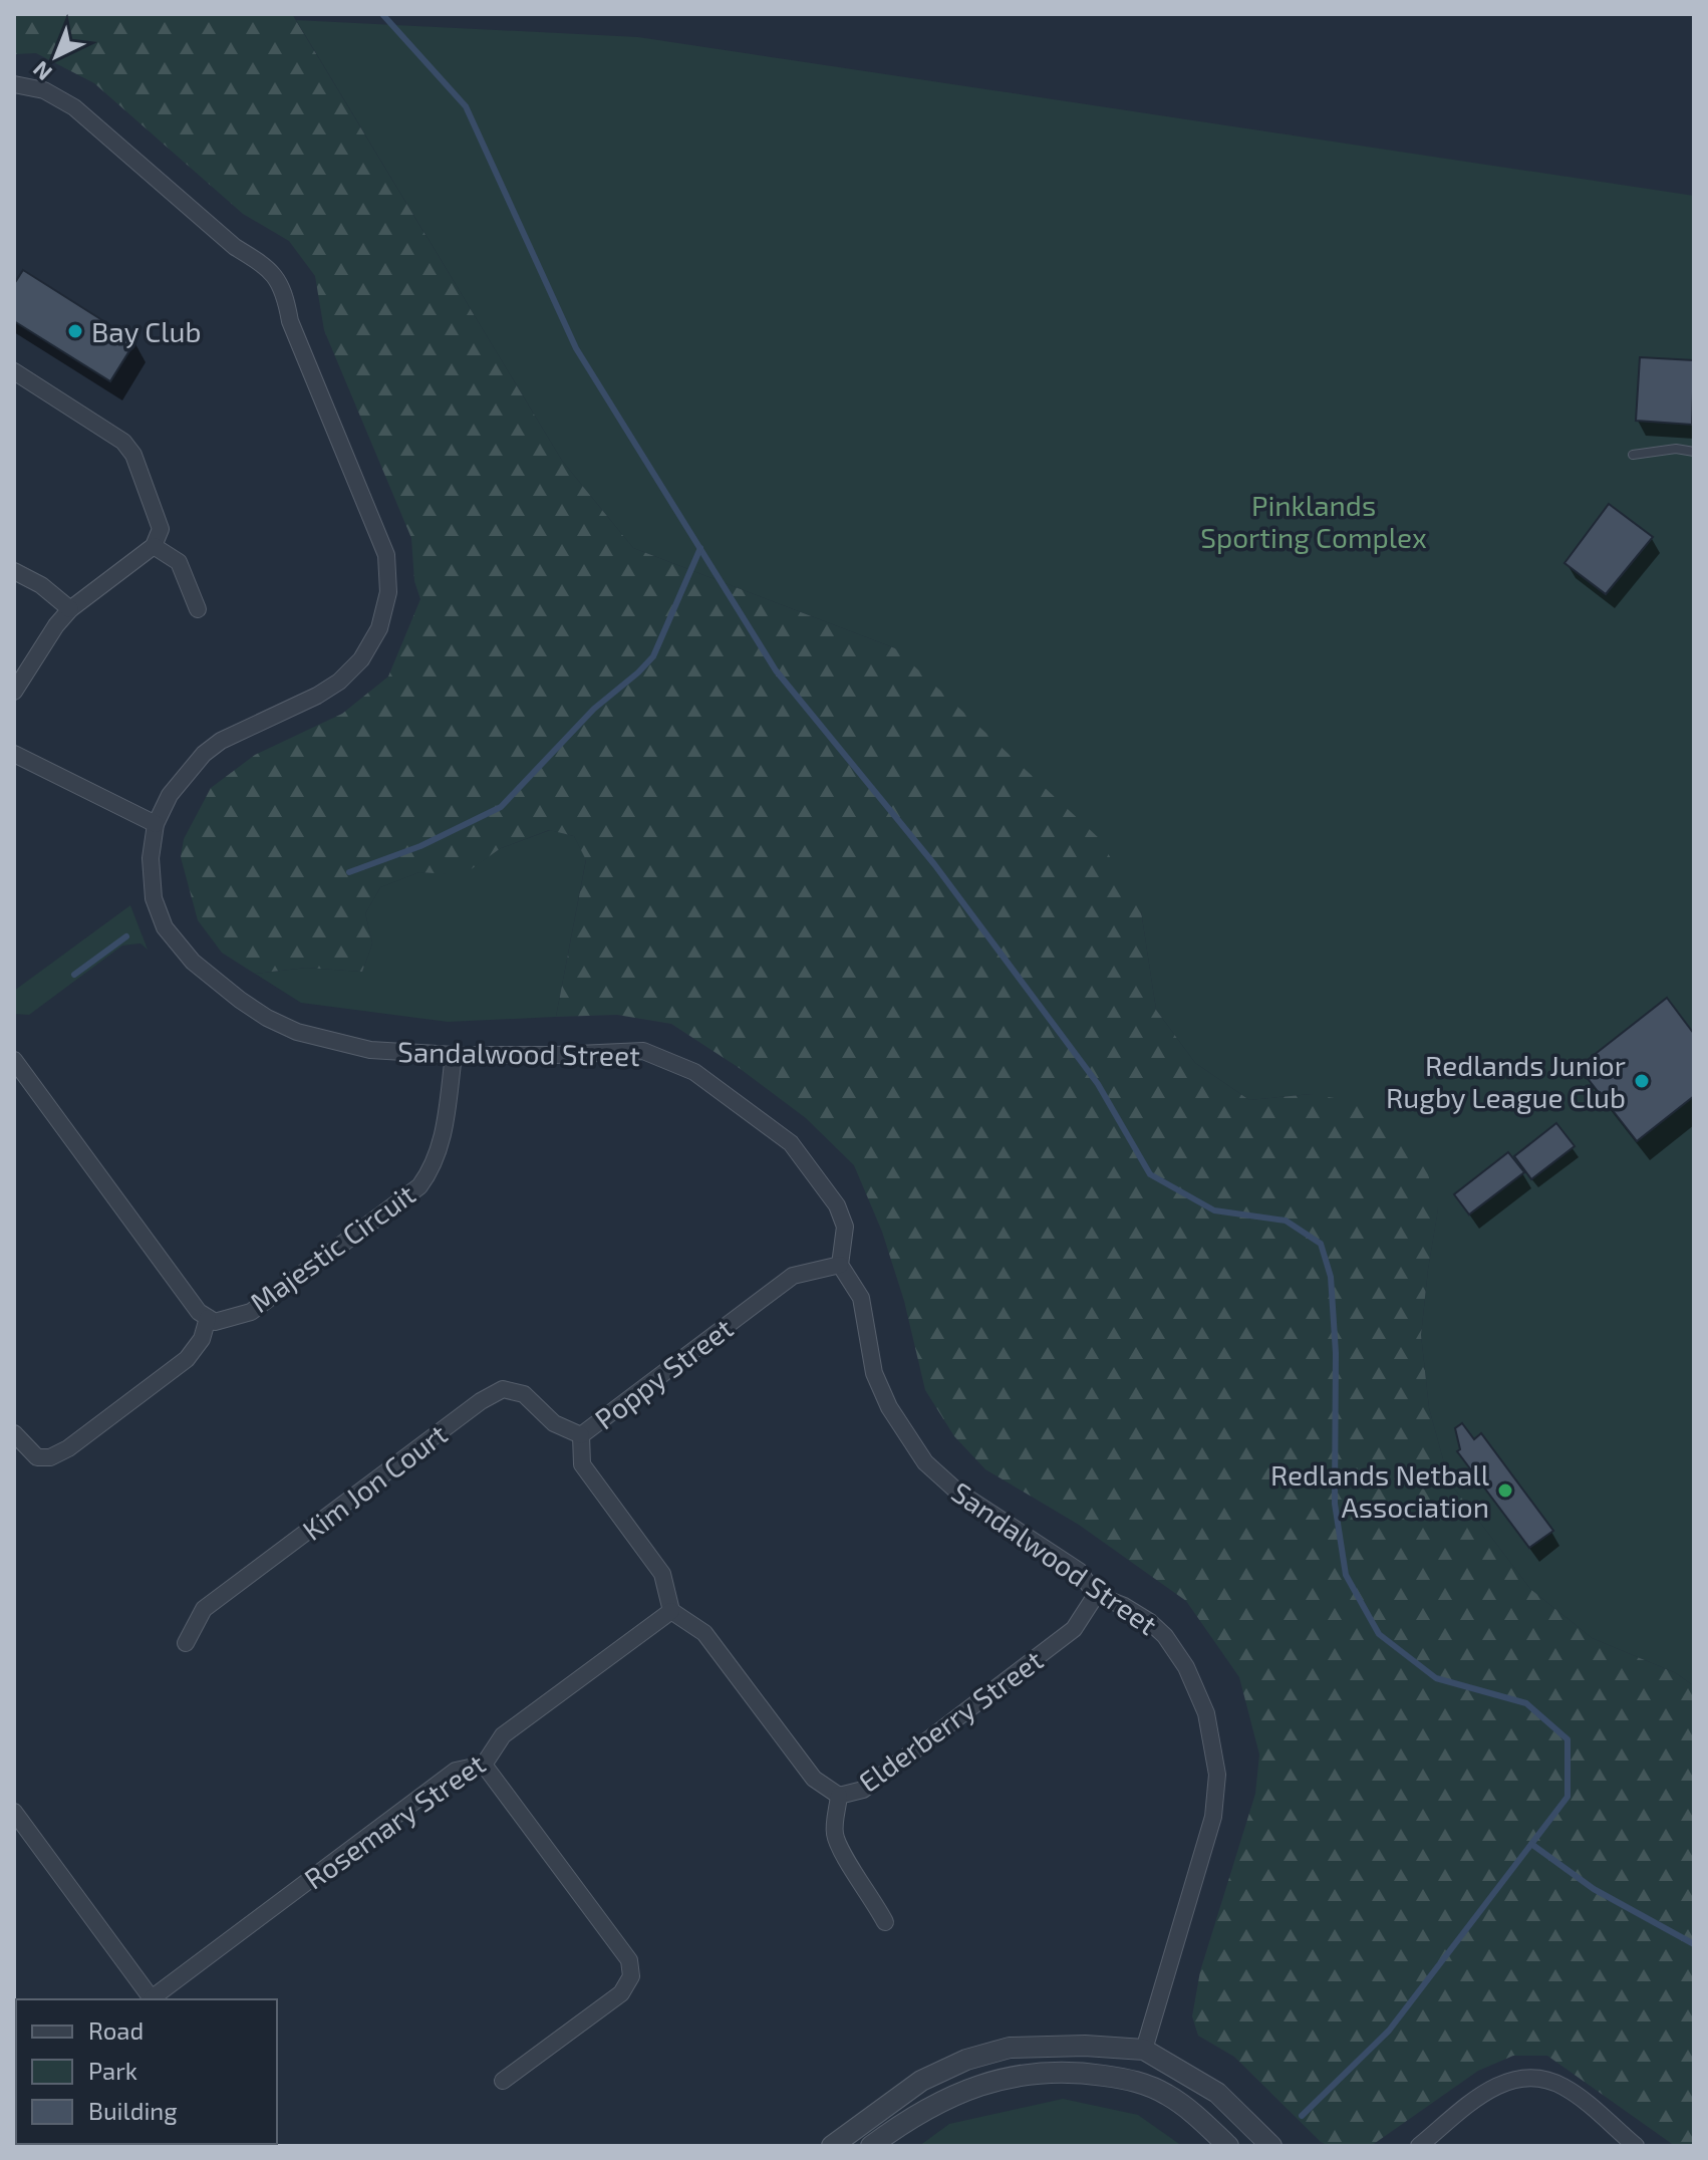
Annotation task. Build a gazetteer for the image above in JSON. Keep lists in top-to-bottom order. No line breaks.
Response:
{"streets":{"street":["Sandalwood Street","Majestic Circuit","Poppy Street","Kim Jon Court","Elderberry Street","Rosemary Street"]},"crossings":[["Sandalwood Street","Majestic Circuit"],["Sandalwood Street","Poppy Street"],["Sandalwood Street","Elderberry Street"],["Poppy Street","Kim Jon Court"],["Poppy Street","Elderberry Street"],["Poppy Street","Rosemary Street"],["Elderberry Street","Rosemary Street"]],"parks":["Pinklands Sporting Complex"],"places":["Bay Club","Redlands Junior Rugby League Club","Redlands Netball Association"],"legend":["Road","Park","Building"],"north":"bottom left"}
